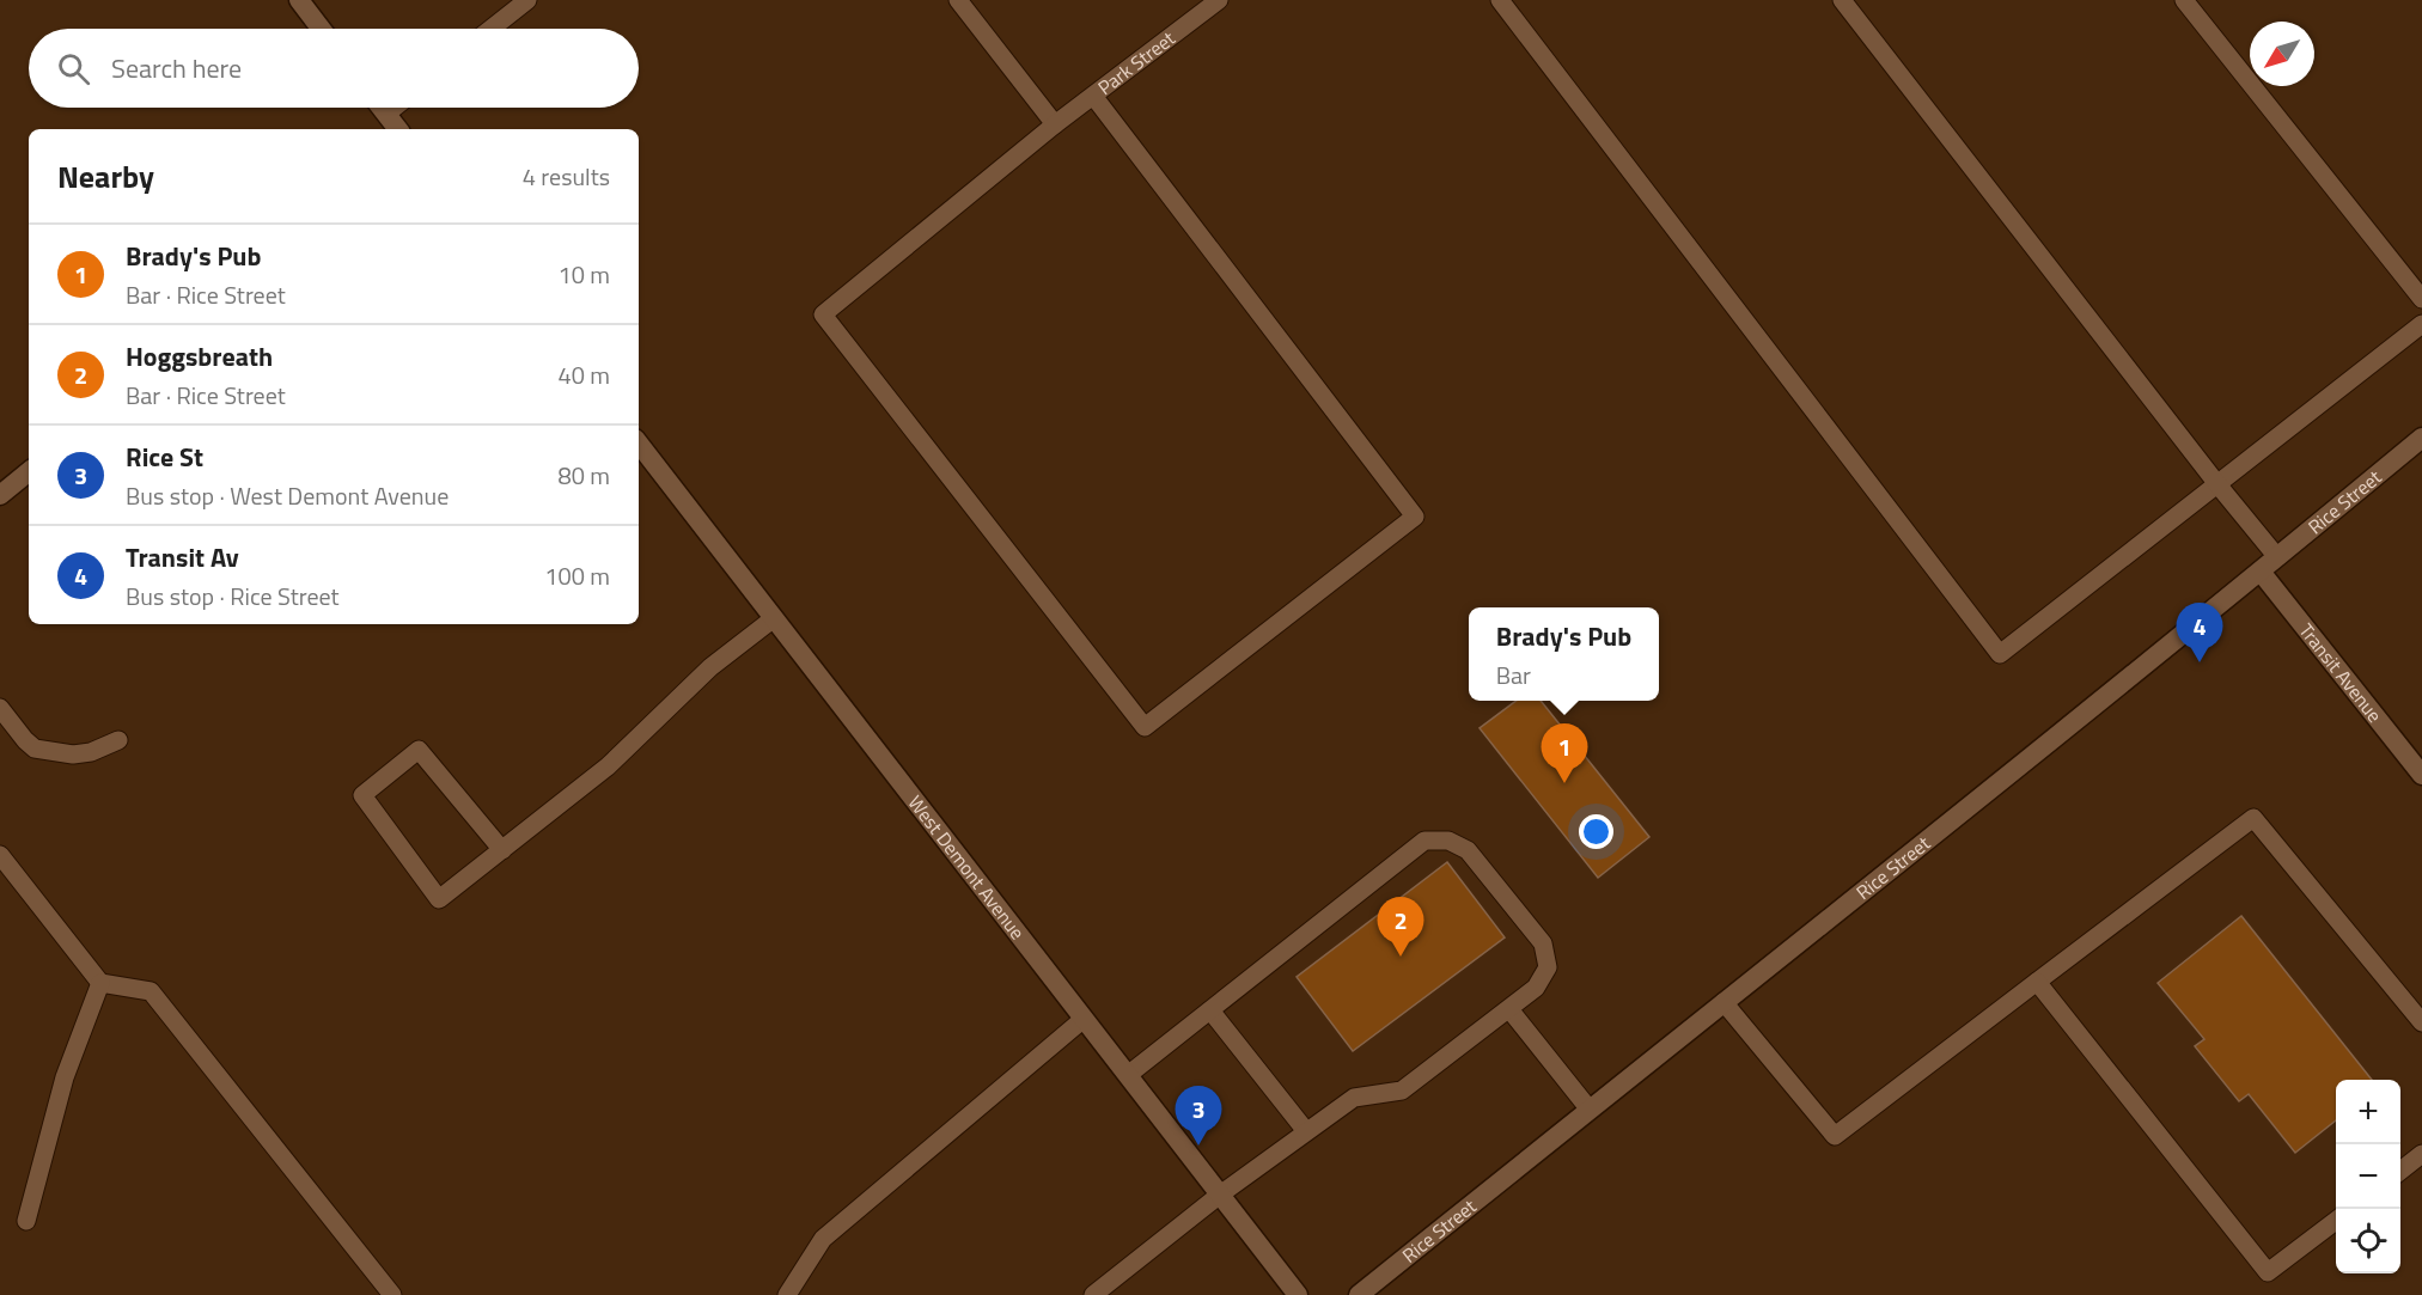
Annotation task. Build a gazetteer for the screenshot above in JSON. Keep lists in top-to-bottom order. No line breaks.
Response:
{"streets":{"street":["Rice Street","Transit Avenue","West Demont Avenue"],"lane":["Park Street"]},"crossings":[["Rice Street","Transit Avenue"]],"north":"bottom left","page":{"search":"Search here","heading":["Nearby","4 results"],"list":[{"mark":"1","name":"Brady's Pub","note":"Bar · Rice Street","value":"10 m"},{"mark":"2","name":"Hoggsbreath","note":"Bar · Rice Street","value":"40 m"},{"mark":"3","name":"Rice St","note":"Bus stop · West Demont Avenue","value":"80 m"},{"mark":"4","name":"Transit Av","note":"Bus stop · Rice Street","value":"100 m"}],"pins":["4","1","2","3"],"popup":["Brady's Pub","Bar"],"map_buttons":["+","−"]}}
